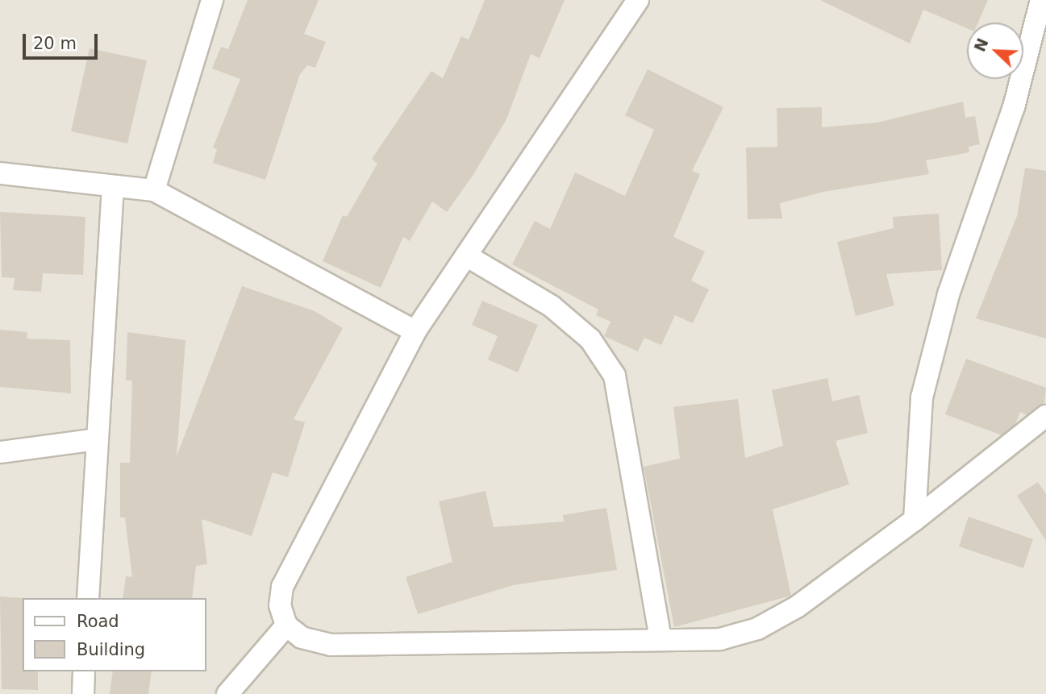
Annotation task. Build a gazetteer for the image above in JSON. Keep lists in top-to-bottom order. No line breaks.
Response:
{"legend":["Road","Building"],"scale_bar":"20 m","north":"top left"}
